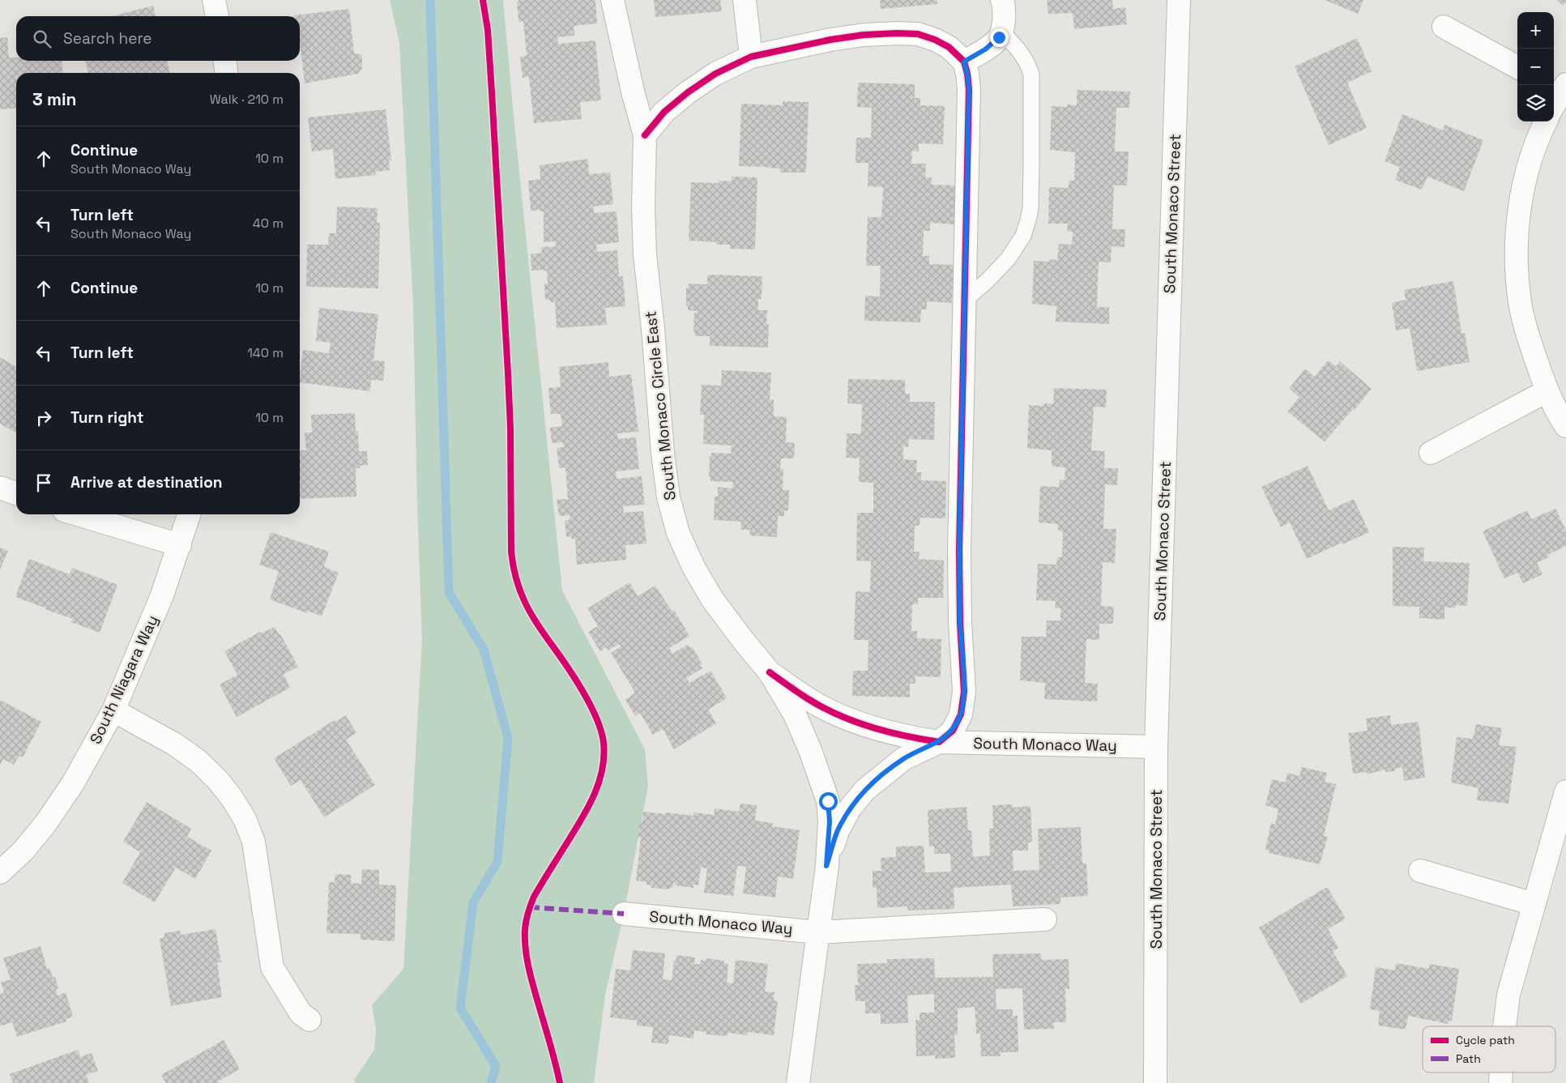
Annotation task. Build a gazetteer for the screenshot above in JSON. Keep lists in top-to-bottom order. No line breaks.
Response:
{"streets":{"street":["South Monaco Street","South Monaco Circle East","South Niagara Way","South Monaco Way"]},"crossings":[["South Monaco Street","South Monaco Way"],["South Monaco Circle East","South Monaco Way"]],"legend":["Cycle path","Path"],"page":{"map_buttons":["+","−"],"search":"Search here","heading":["3 min","Walk · 210 m"],"list":[["Continue","South Monaco Way","10 m"],["Turn left","South Monaco Way","40 m"],["Continue","10 m"],["Turn left","140 m"],["Turn right","10 m"],"Arrive at destination"]}}
